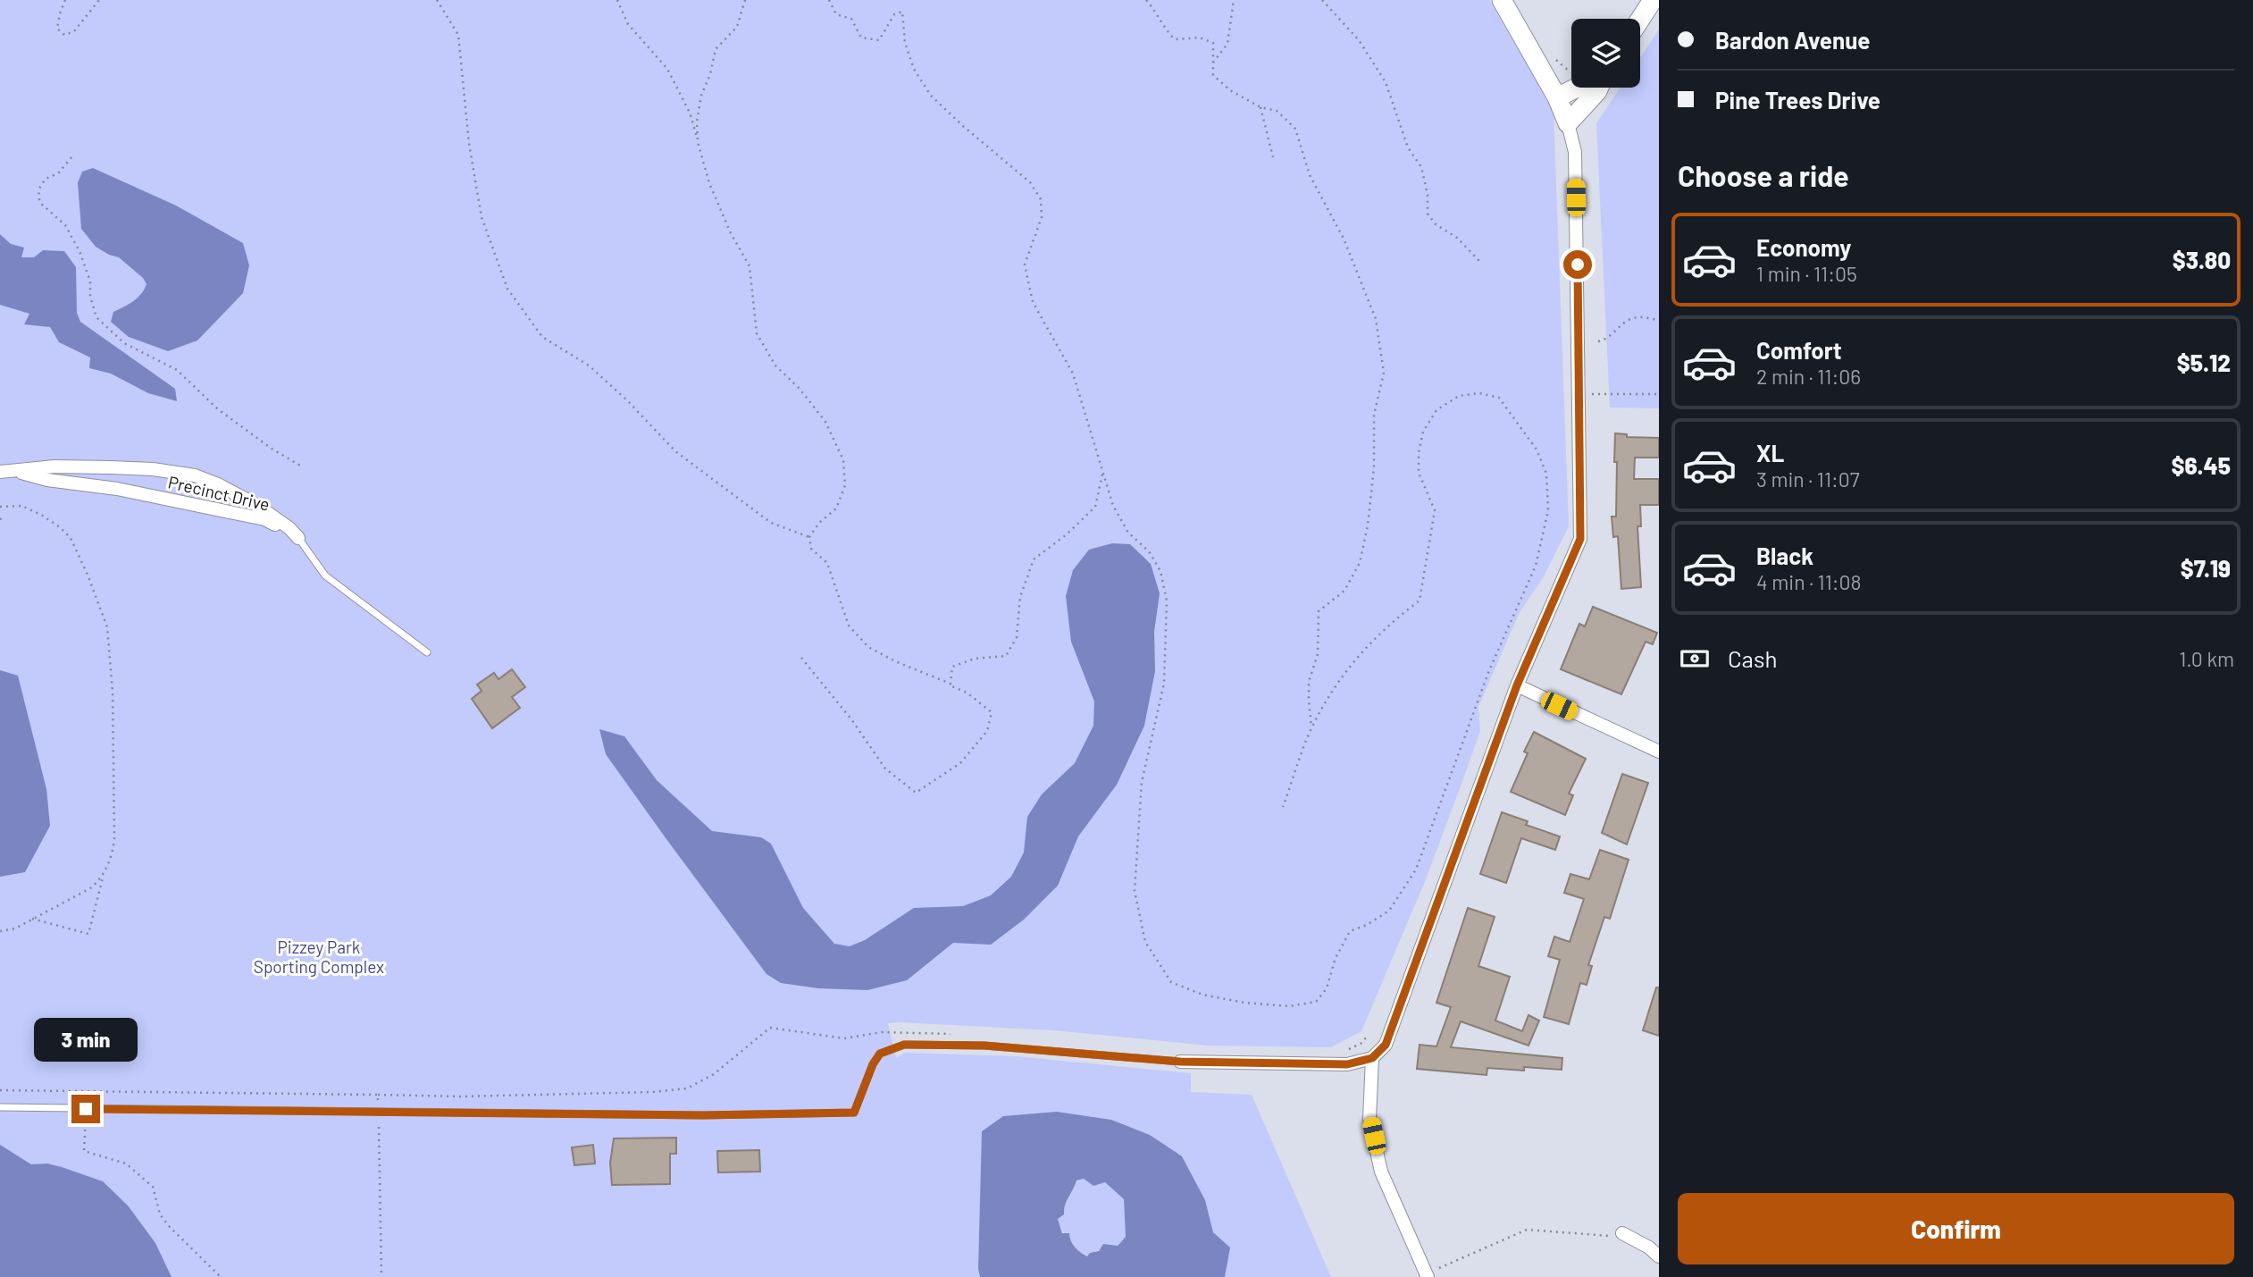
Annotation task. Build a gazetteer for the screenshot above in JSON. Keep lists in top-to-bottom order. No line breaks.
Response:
{"streets":{"street":["Precinct Drive"]},"parks":["Pizzey Park Sporting Complex"],"page":{"banner":["Bardon Avenue","Pine Trees Drive"],"heading":"Choose a ride","list":[{"name":"Economy","note":"1 min · 11:05","value":"$3.80"},{"name":"Comfort","note":"2 min · 11:06","value":"$5.12"},{"name":"XL","note":"3 min · 11:07","value":"$6.45"},{"name":"Black","note":"4 min · 11:08","value":"$7.19"}],"pay":["Cash","1.0 km"],"bubble":"3 min","buttons":"Confirm"}}
